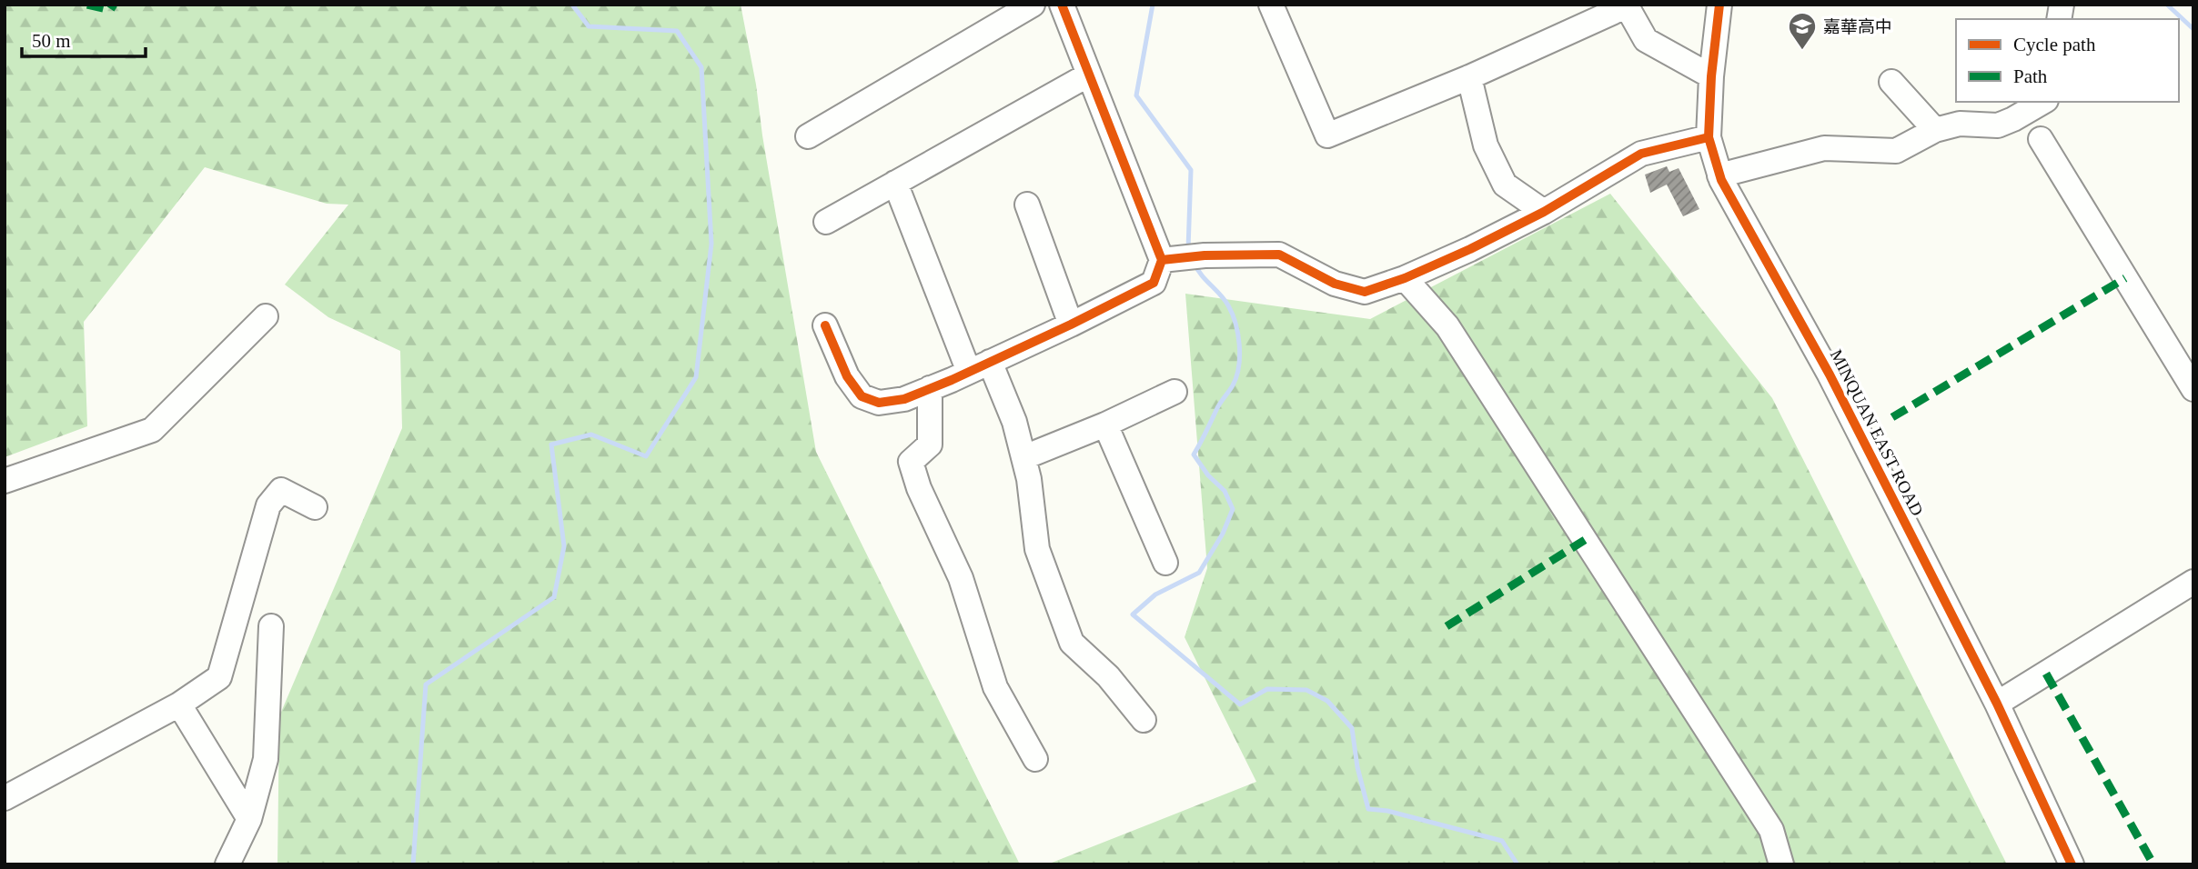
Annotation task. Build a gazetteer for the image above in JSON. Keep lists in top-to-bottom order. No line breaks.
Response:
{"streets":{"street":["MINQUAN EAST ROAD"]},"places":{"school or university":["嘉華高中"]},"legend":["Cycle path","Path"],"scale_bar":"50 m"}
